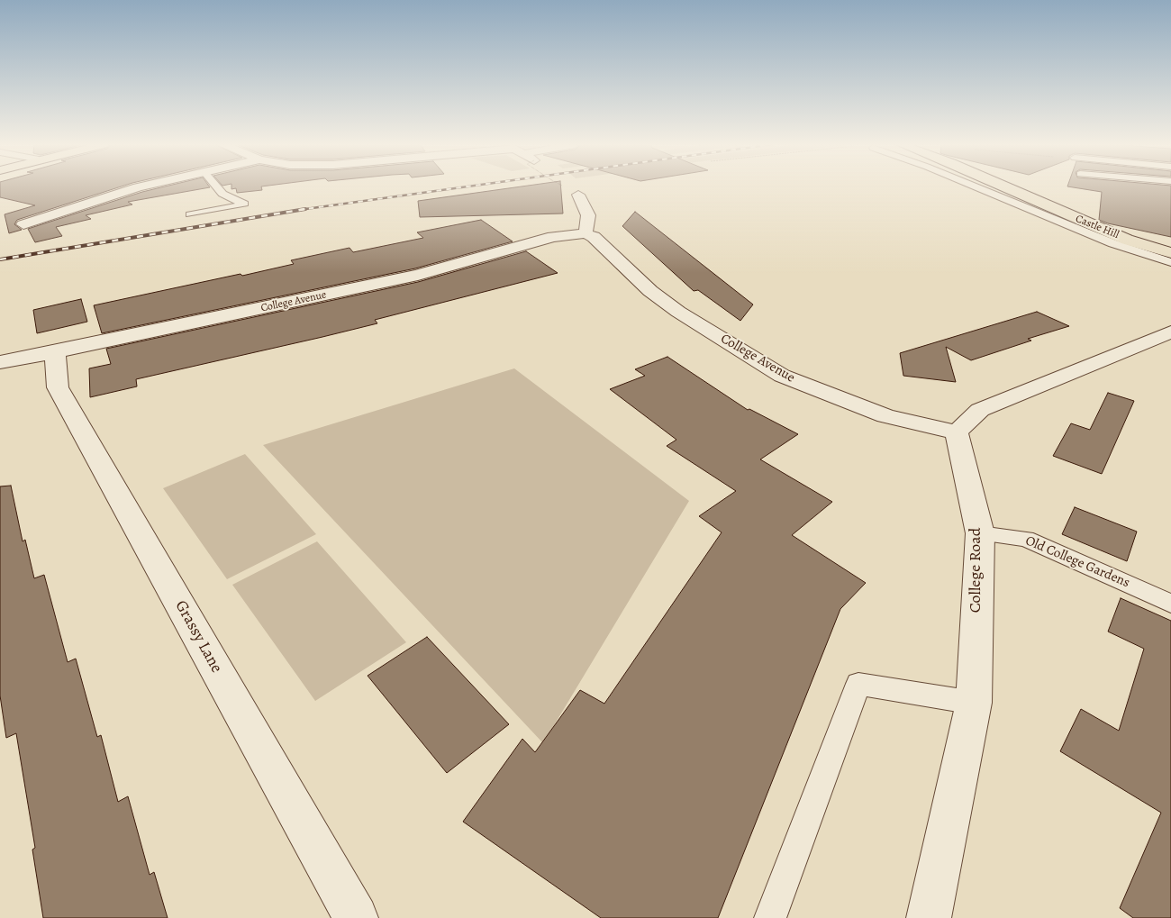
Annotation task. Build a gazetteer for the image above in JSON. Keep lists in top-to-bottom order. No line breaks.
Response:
{"streets":{"main road":["Castle Hill"],"street":["College Avenue","College Road","Grassy Lane"],"lane":["Old College Gardens"]},"crossings":[["College Avenue","College Road"],["College Avenue","Grassy Lane"],["Old College Gardens","College Road"]]}
